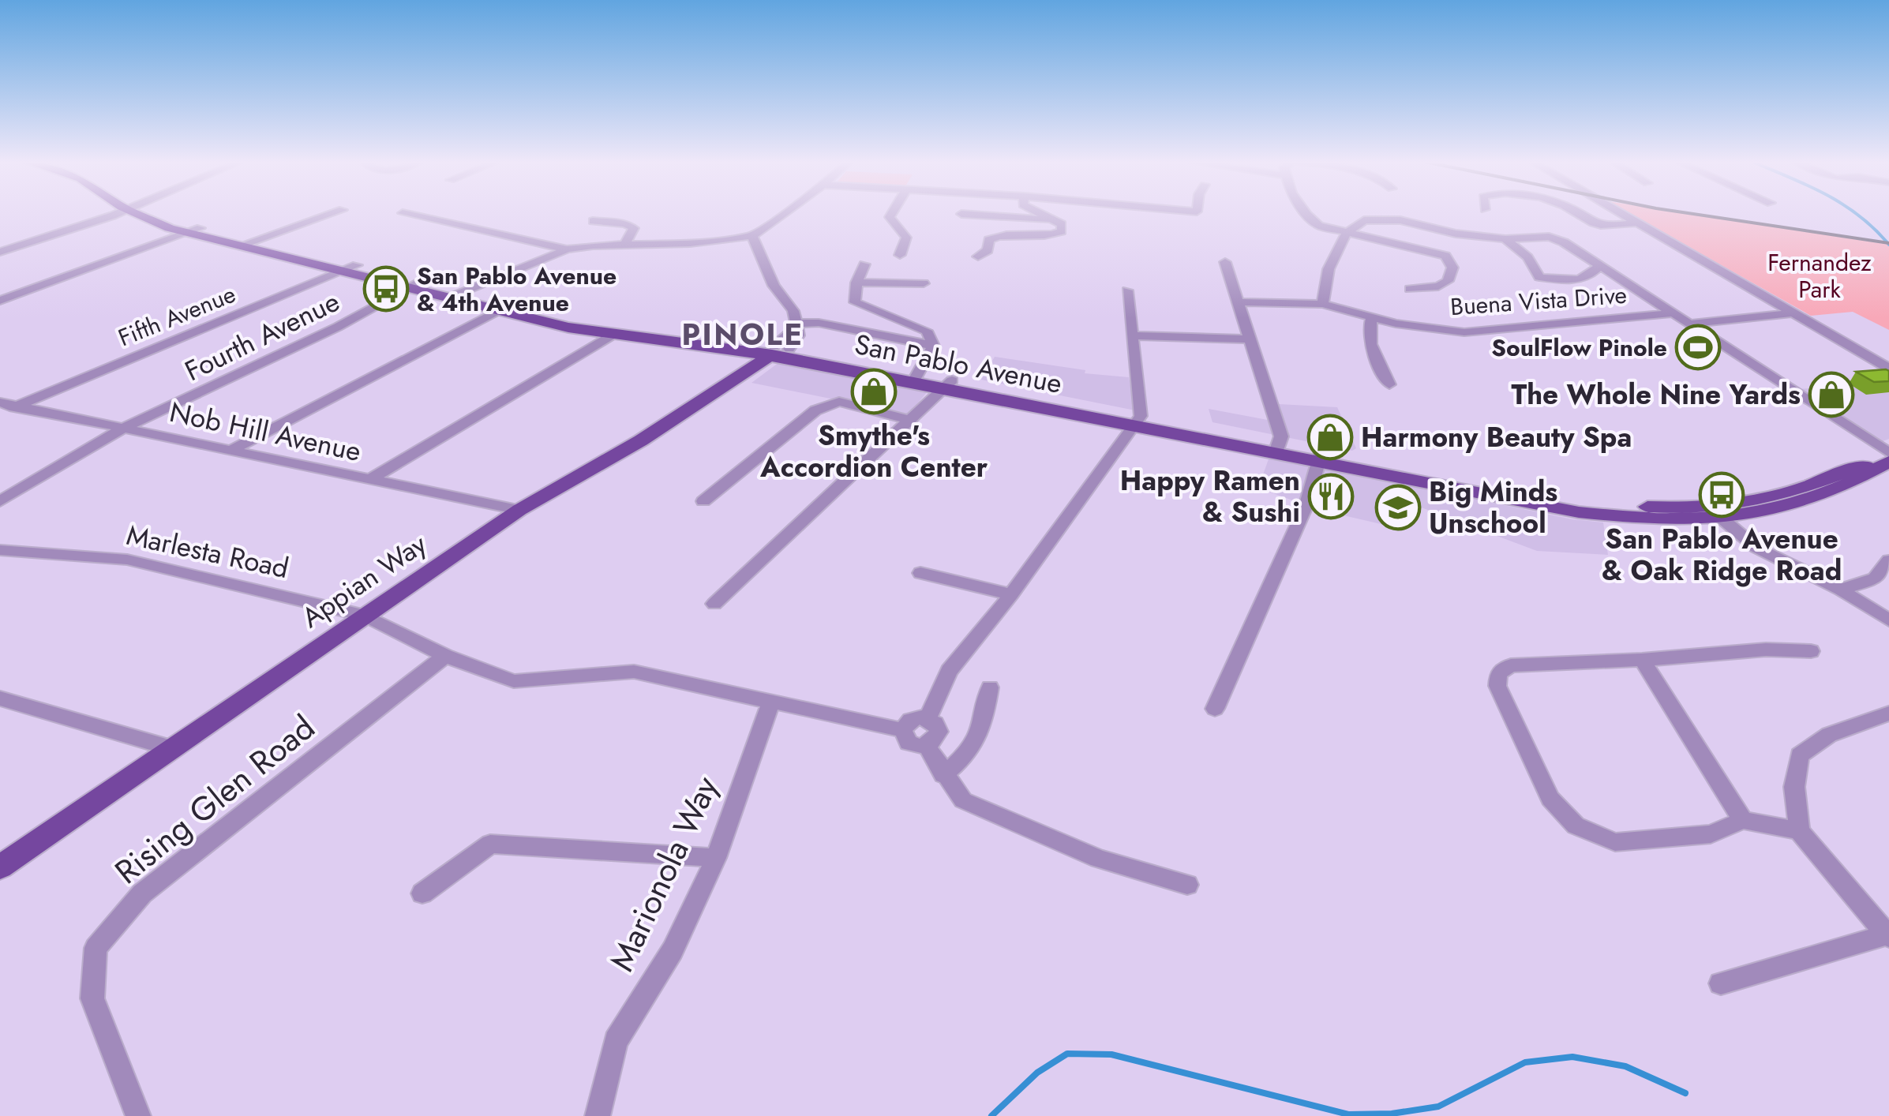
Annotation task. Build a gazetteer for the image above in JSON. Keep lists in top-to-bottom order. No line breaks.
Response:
{"streets":{"main road":["San Pablo Avenue","Appian Way"],"street":["Buena Vista Drive","Fifth Avenue","Fourth Avenue","Nob Hill Avenue","Marlesta Road","Rising Glen Road","Marionola Way"]},"crossings":[["Fifth Avenue","San Pablo Avenue"],["Fifth Avenue","Nob Hill Avenue"],["Fourth Avenue","San Pablo Avenue"],["Fourth Avenue","Nob Hill Avenue"],["San Pablo Avenue","Appian Way"],["Nob Hill Avenue","Appian Way"],["Marlesta Road","Appian Way"],["Marlesta Road","Rising Glen Road"],["Marlesta Road","Marionola Way"]],"districts":["PINOLE"],"parks":["Fernandez Park"],"places":{"bus stop":["San Pablo Avenue & 4th Avenue","San Pablo Avenue & Oak Ridge Road"],"sports":["SoulFlow Pinole"],"shop":["Smythe's Accordion Center","The Whole Nine Yards","Harmony Beauty Spa"],"restaurant":["Happy Ramen & Sushi"],"school or university":["Big Minds Unschool"]}}
